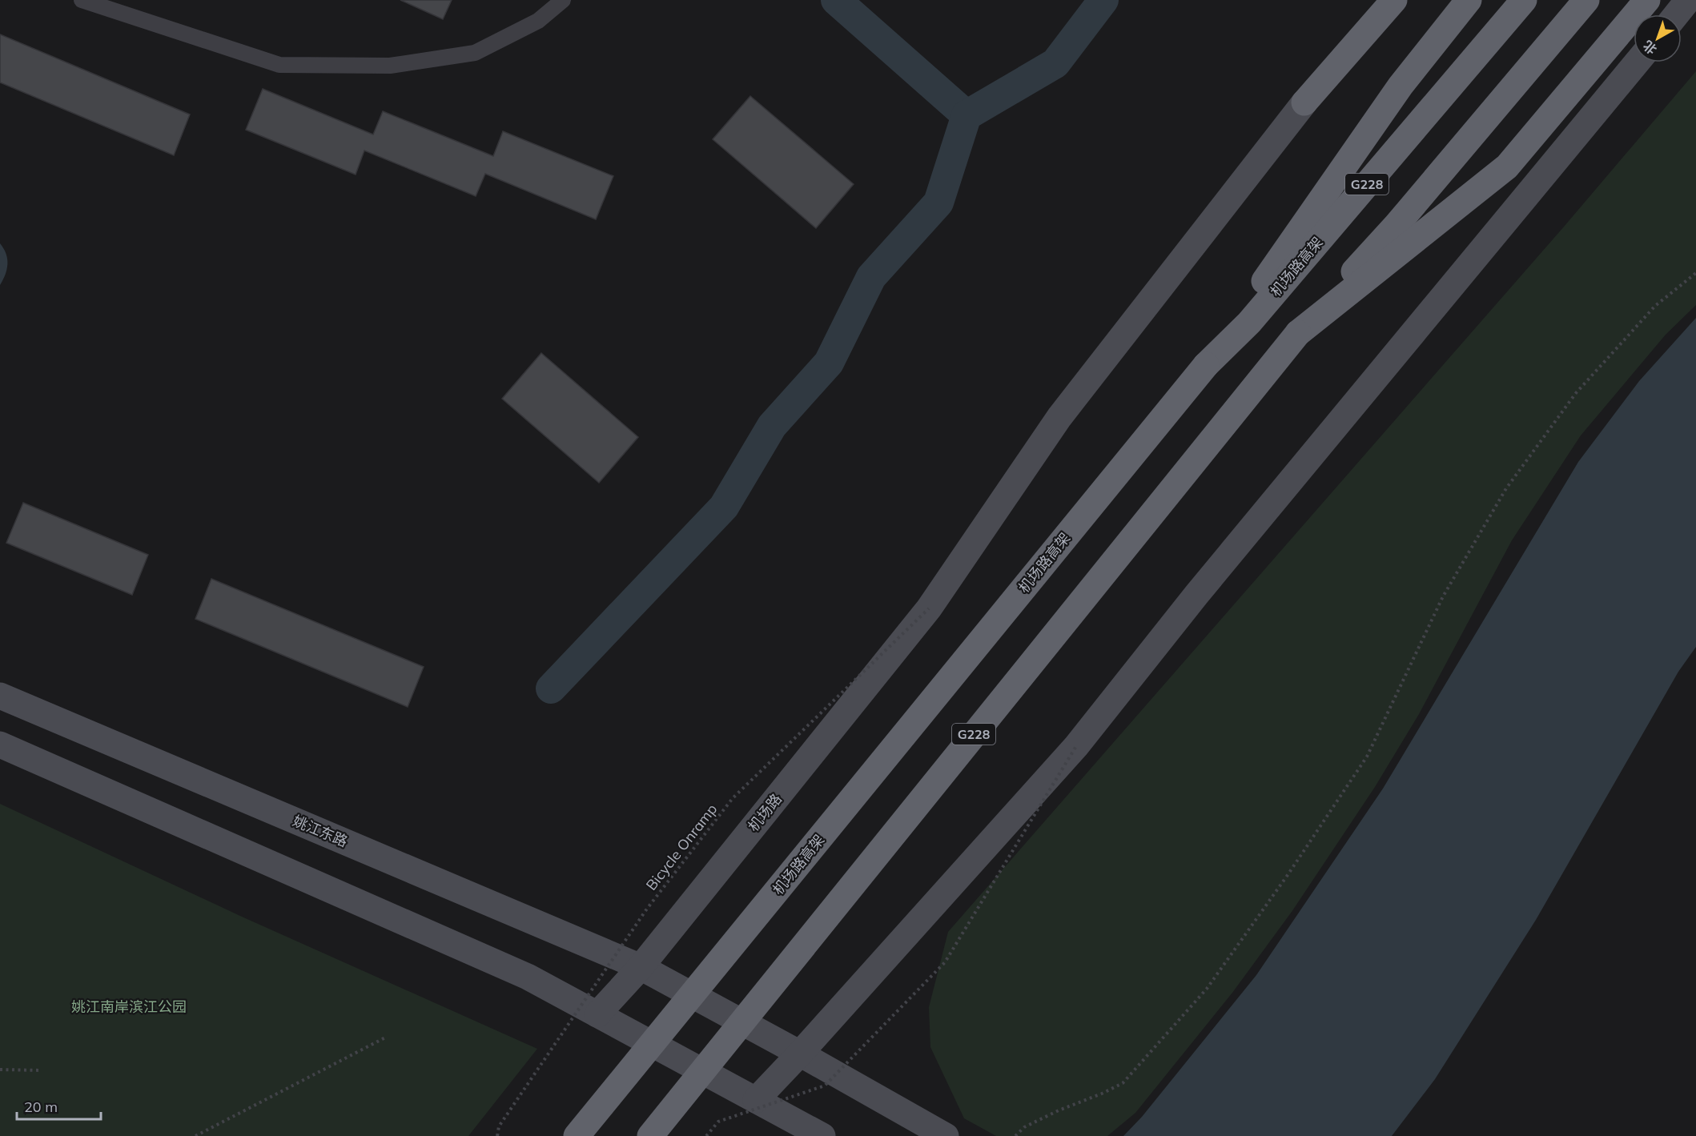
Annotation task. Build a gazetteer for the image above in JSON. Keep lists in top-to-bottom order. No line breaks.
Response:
{"streets":{"highway":["G228","机场路高架"],"main road":["机场路","姚江东路"],"path":["Bicycle Onramp"]},"crossings":[["机场路","姚江东路"],["机场路","Bicycle Onramp"]],"parks":["姚江南岸滨江公园"],"scale_bar":"20 m","north":"bottom left"}
